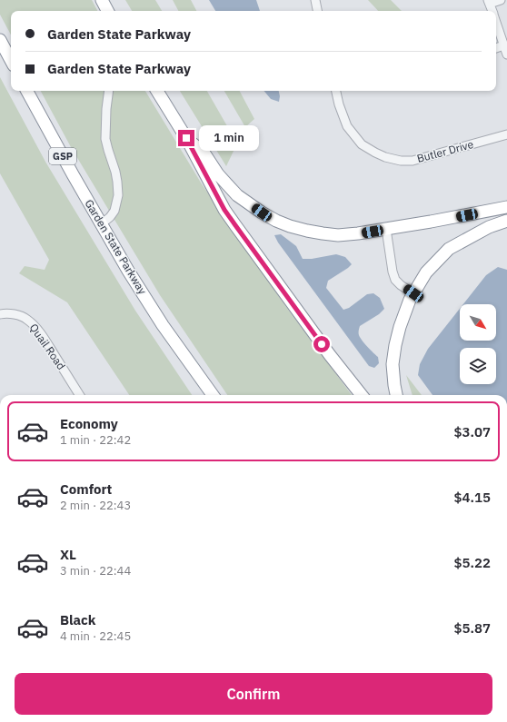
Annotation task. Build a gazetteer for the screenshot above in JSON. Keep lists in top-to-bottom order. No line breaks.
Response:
{"streets":{"highway":["GSP","Garden State Parkway"],"street":["Butler Drive","Quail Road"]},"north":"bottom right","page":{"banner":["Garden State Parkway","Garden State Parkway"],"bubble":"1 min","list":[{"name":"Economy","note":"1 min · 22:42","value":"$3.07"},{"name":"Comfort","note":"2 min · 22:43","value":"$4.15"},{"name":"XL","note":"3 min · 22:44","value":"$5.22"},{"name":"Black","note":"4 min · 22:45","value":"$5.87"}],"buttons":"Confirm"}}
